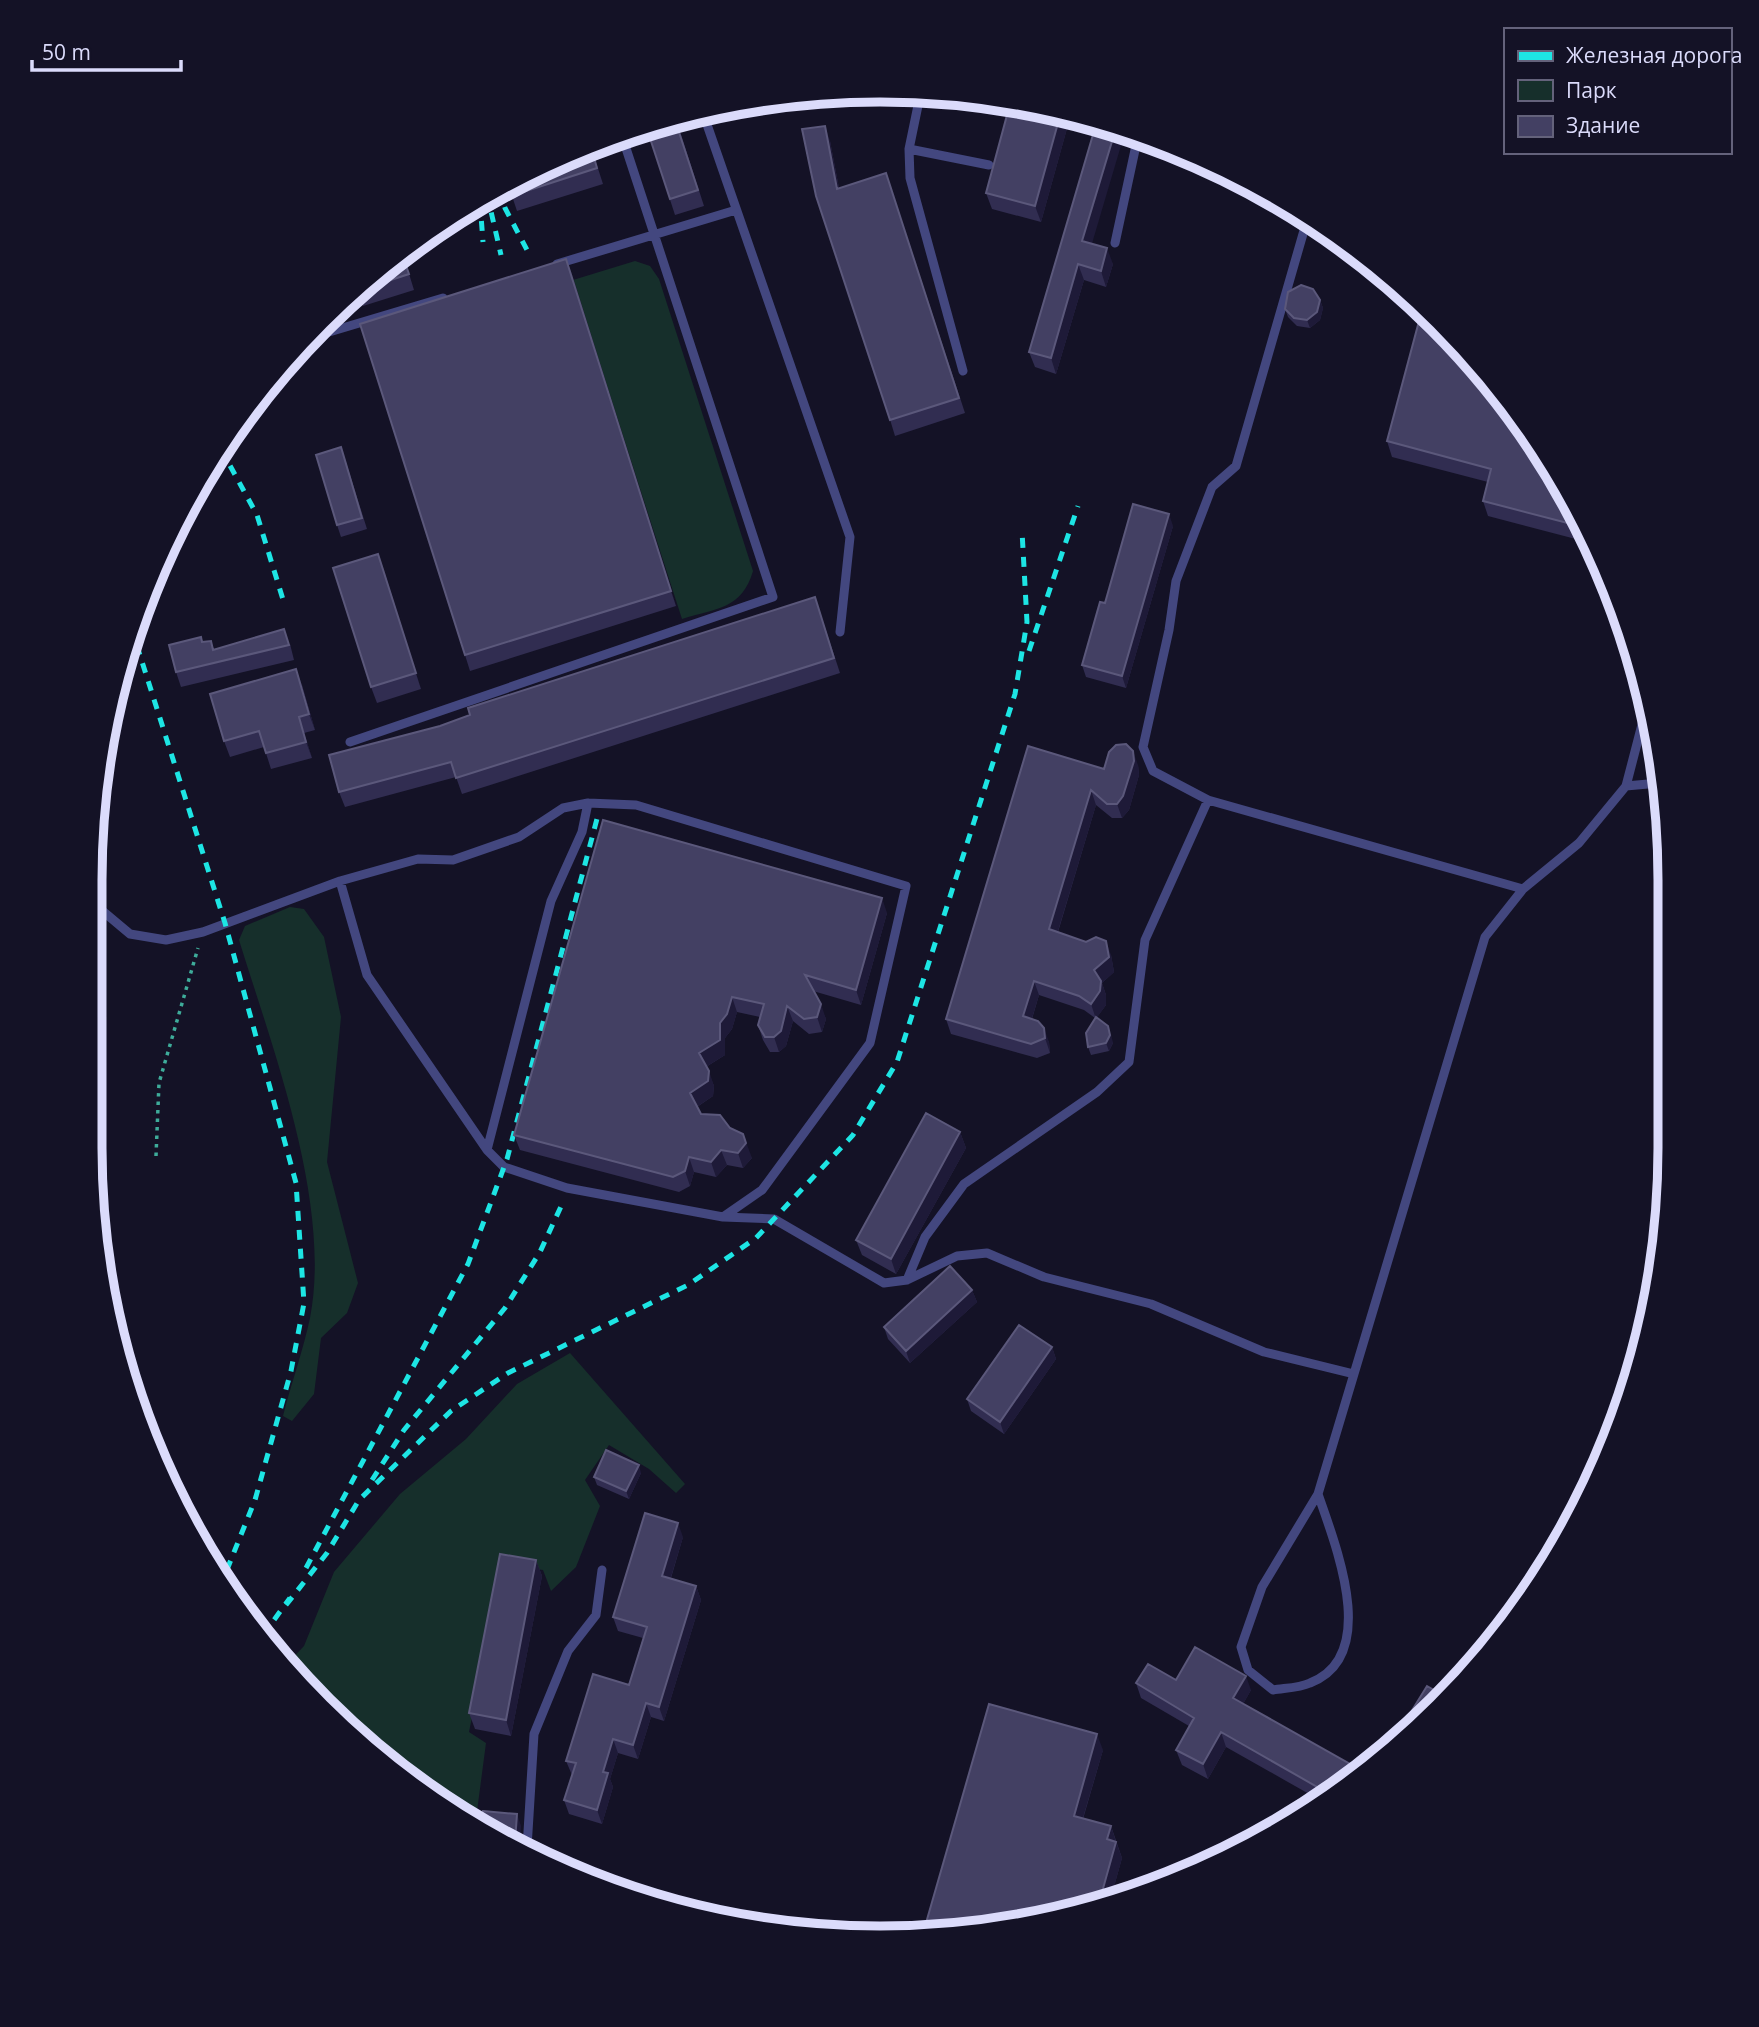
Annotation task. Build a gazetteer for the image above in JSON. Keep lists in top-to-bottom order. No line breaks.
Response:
{"legend":["Железная дорога","Парк","Здание"],"scale_bar":"50 m"}
